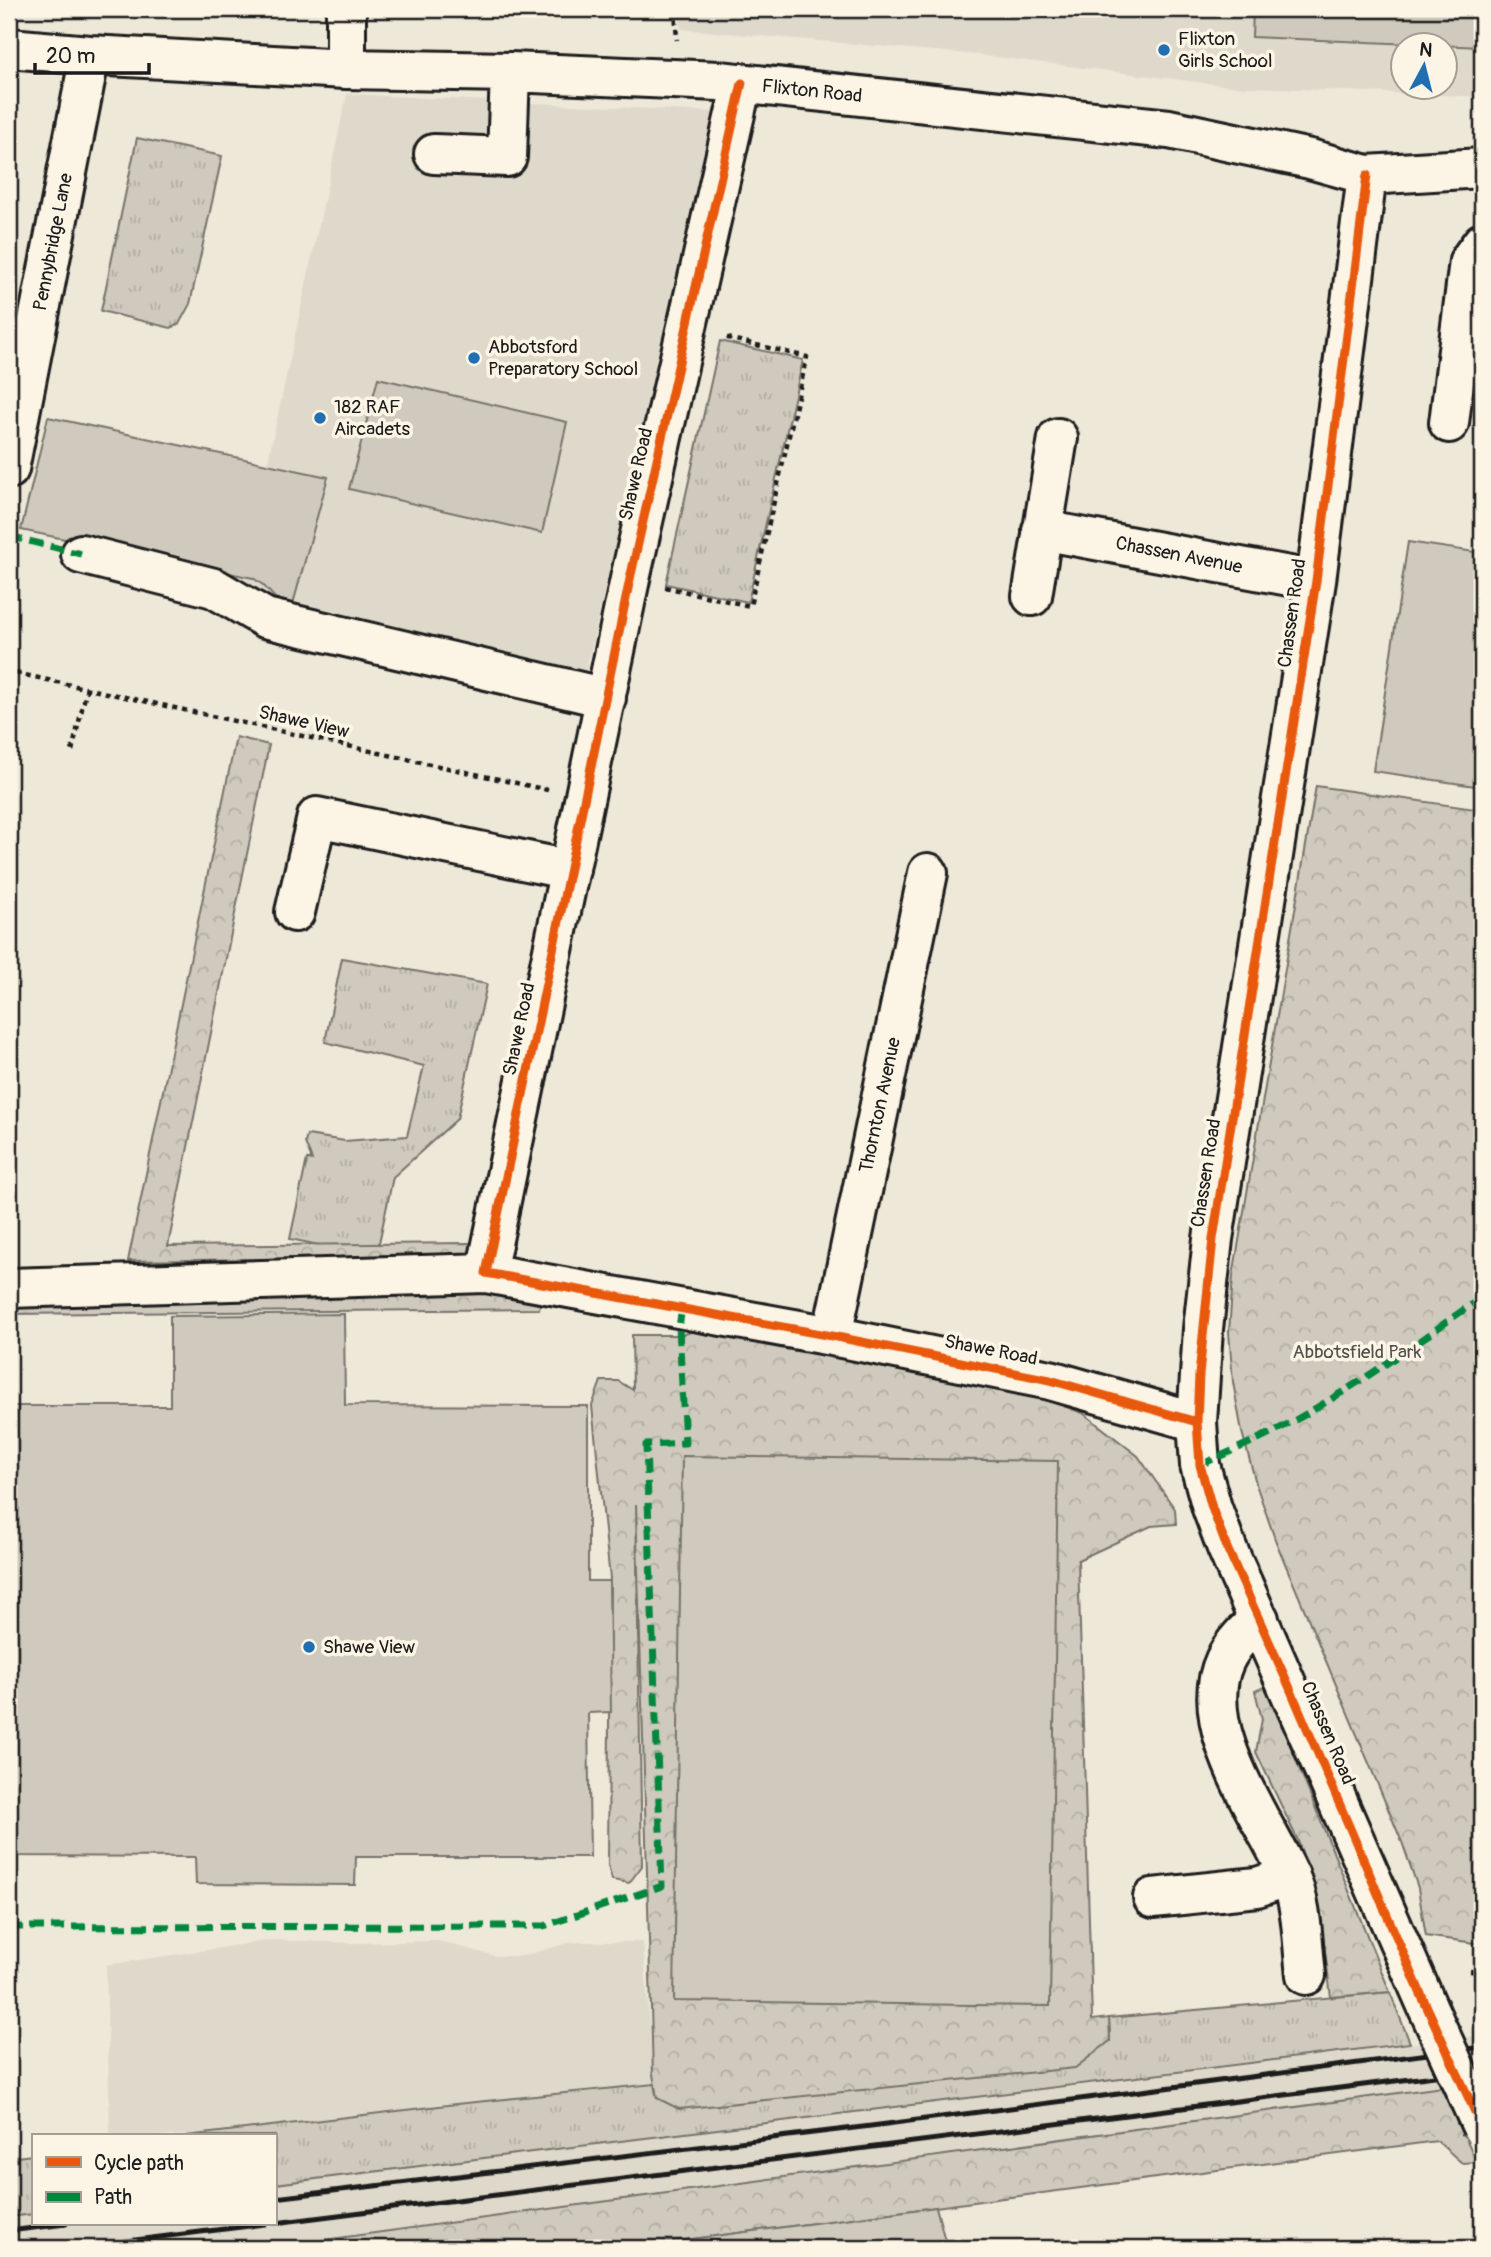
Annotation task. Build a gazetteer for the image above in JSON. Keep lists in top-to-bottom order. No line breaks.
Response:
{"streets":{"street":["Flixton Road","Pennybridge Lane","Shawe Road","Chassen Avenue","Chassen Road","Thornton Avenue"],"path":["Shawe View"]},"crossings":[["Flixton Road","Pennybridge Lane"],["Flixton Road","Shawe Road"],["Flixton Road","Chassen Road"],["Shawe Road","Chassen Road"],["Shawe Road","Shawe View"],["Shawe Road","Thornton Avenue"],["Chassen Avenue","Chassen Road"]],"parks":["Abbotsfield Park"],"places":["Flixton Girls School","Abbotsford Preparatory School","182 RAF Aircadets","Shawe View"],"legend":["Cycle path","Path"],"scale_bar":"20 m","north":"top"}
